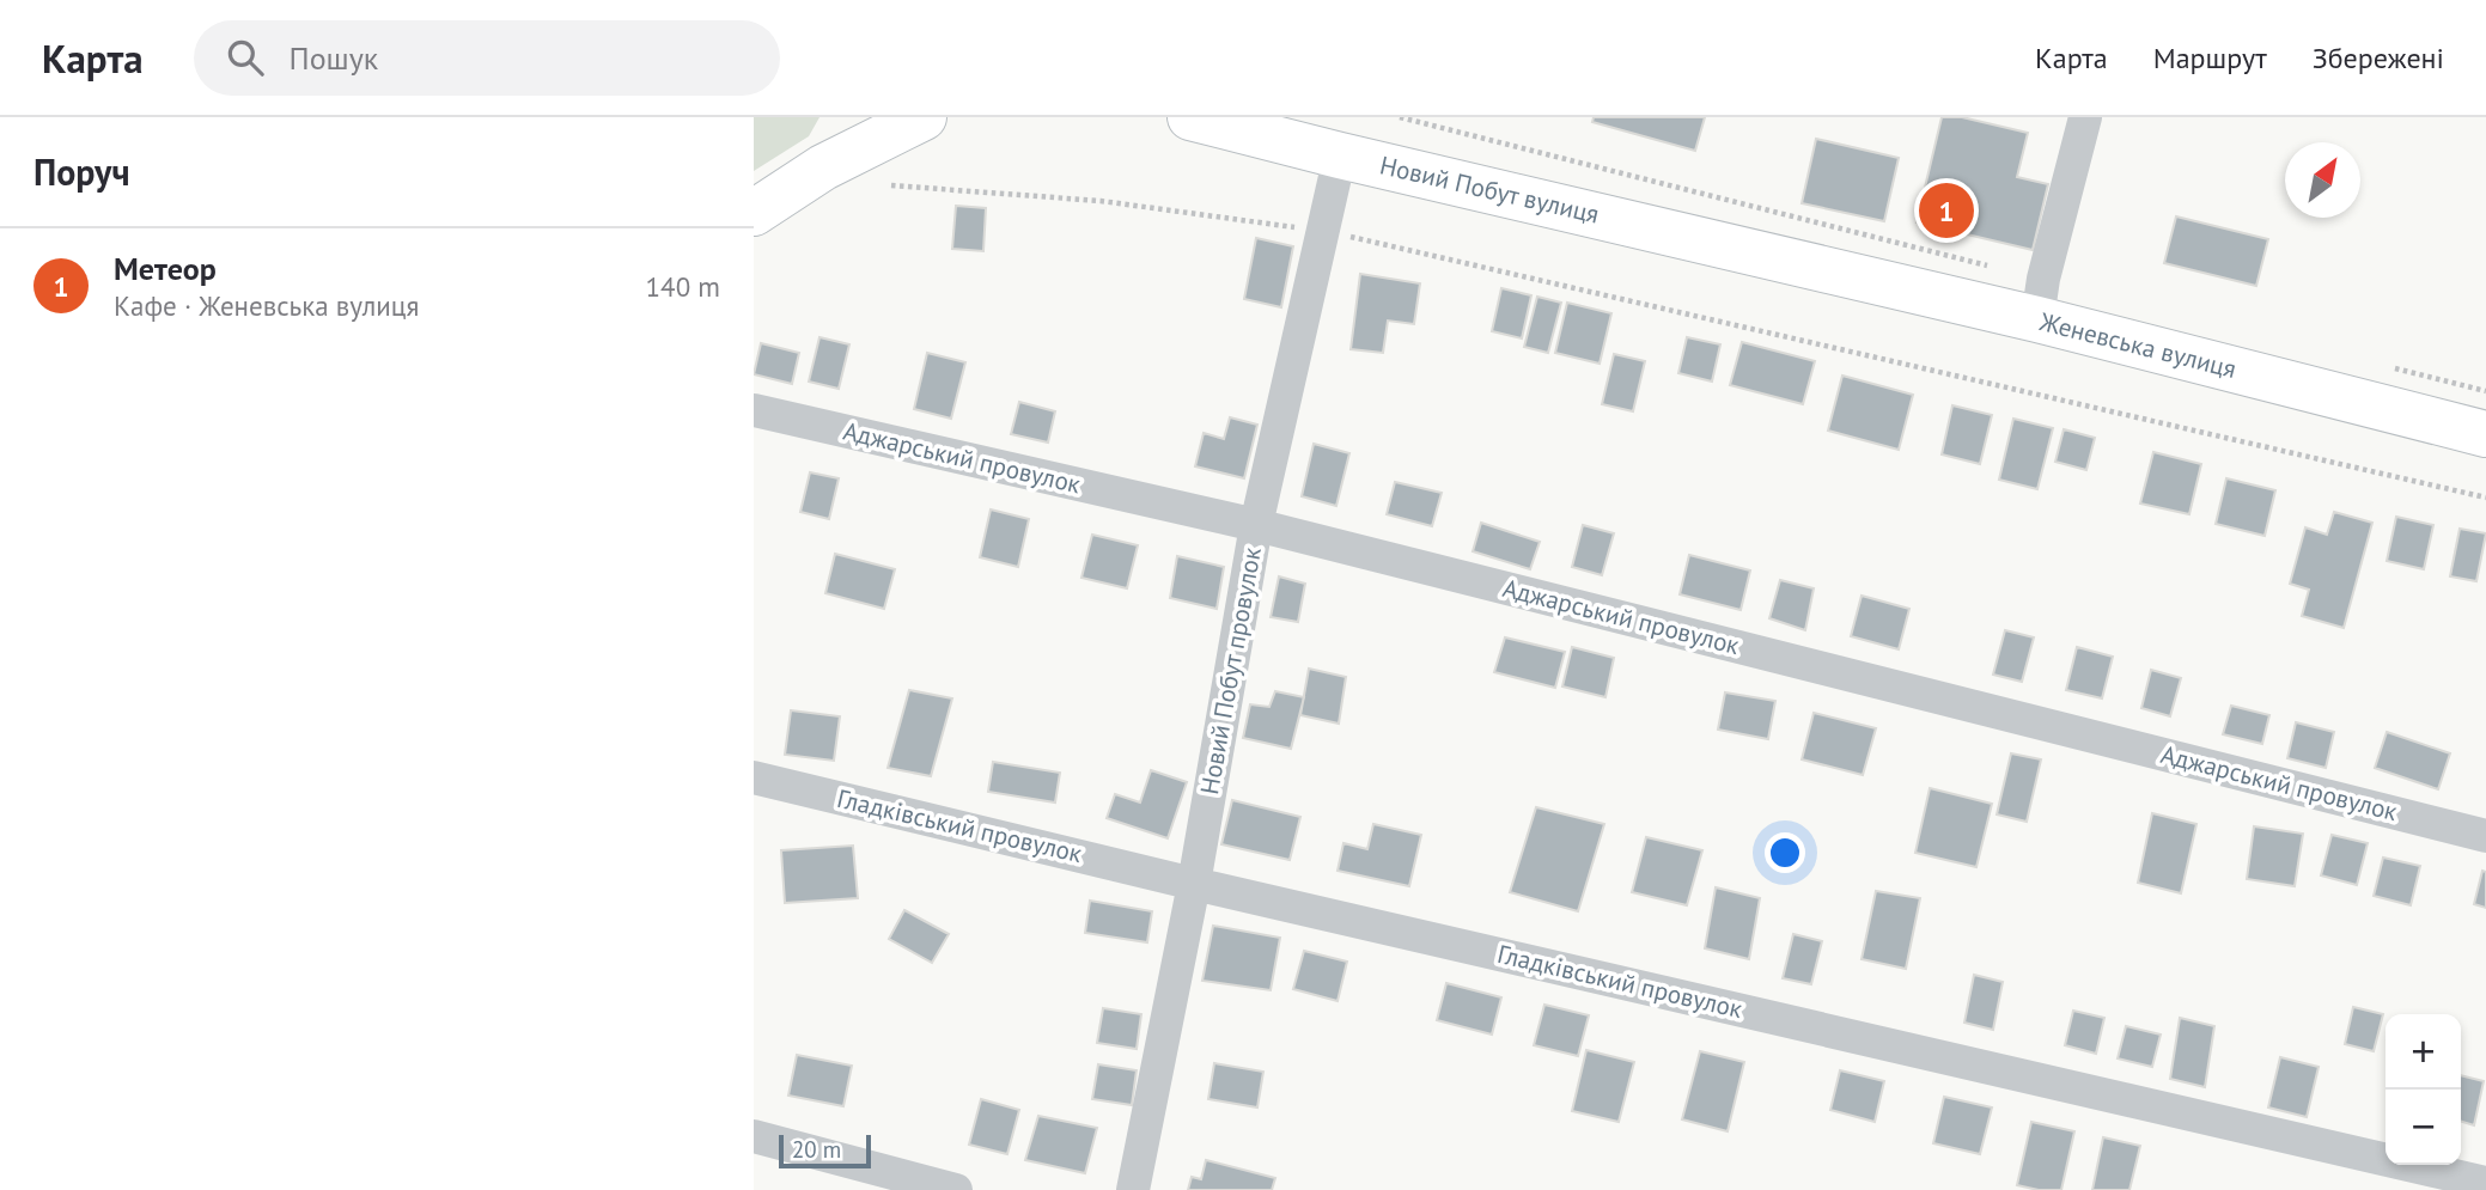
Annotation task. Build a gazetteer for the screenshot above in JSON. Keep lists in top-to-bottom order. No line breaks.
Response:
{"streets":{"main road":["Новий Побут вулиця","Женевська вулиця"],"street":["Аджарський провулок","Новий Побут провулок","Гладківський провулок"]},"crossings":[["Новий Побут вулиця","Женевська вулиця"],["Новий Побут вулиця","Новий Побут провулок"],["Аджарський провулок","Новий Побут провулок"],["Новий Побут провулок","Гладківський провулок"]],"scale_bar":"20 m","north":"top right","page":{"header":"Карта","search":"Пошук","nav":["Карта","Маршрут","Збережені"],"heading":"Поруч","pins":"1","list":[{"mark":"1","name":"Метеор","note":"Кафе · Женевська вулиця","value":"140 m"}],"map_buttons":["+","−"],"scale":"20 m"}}
